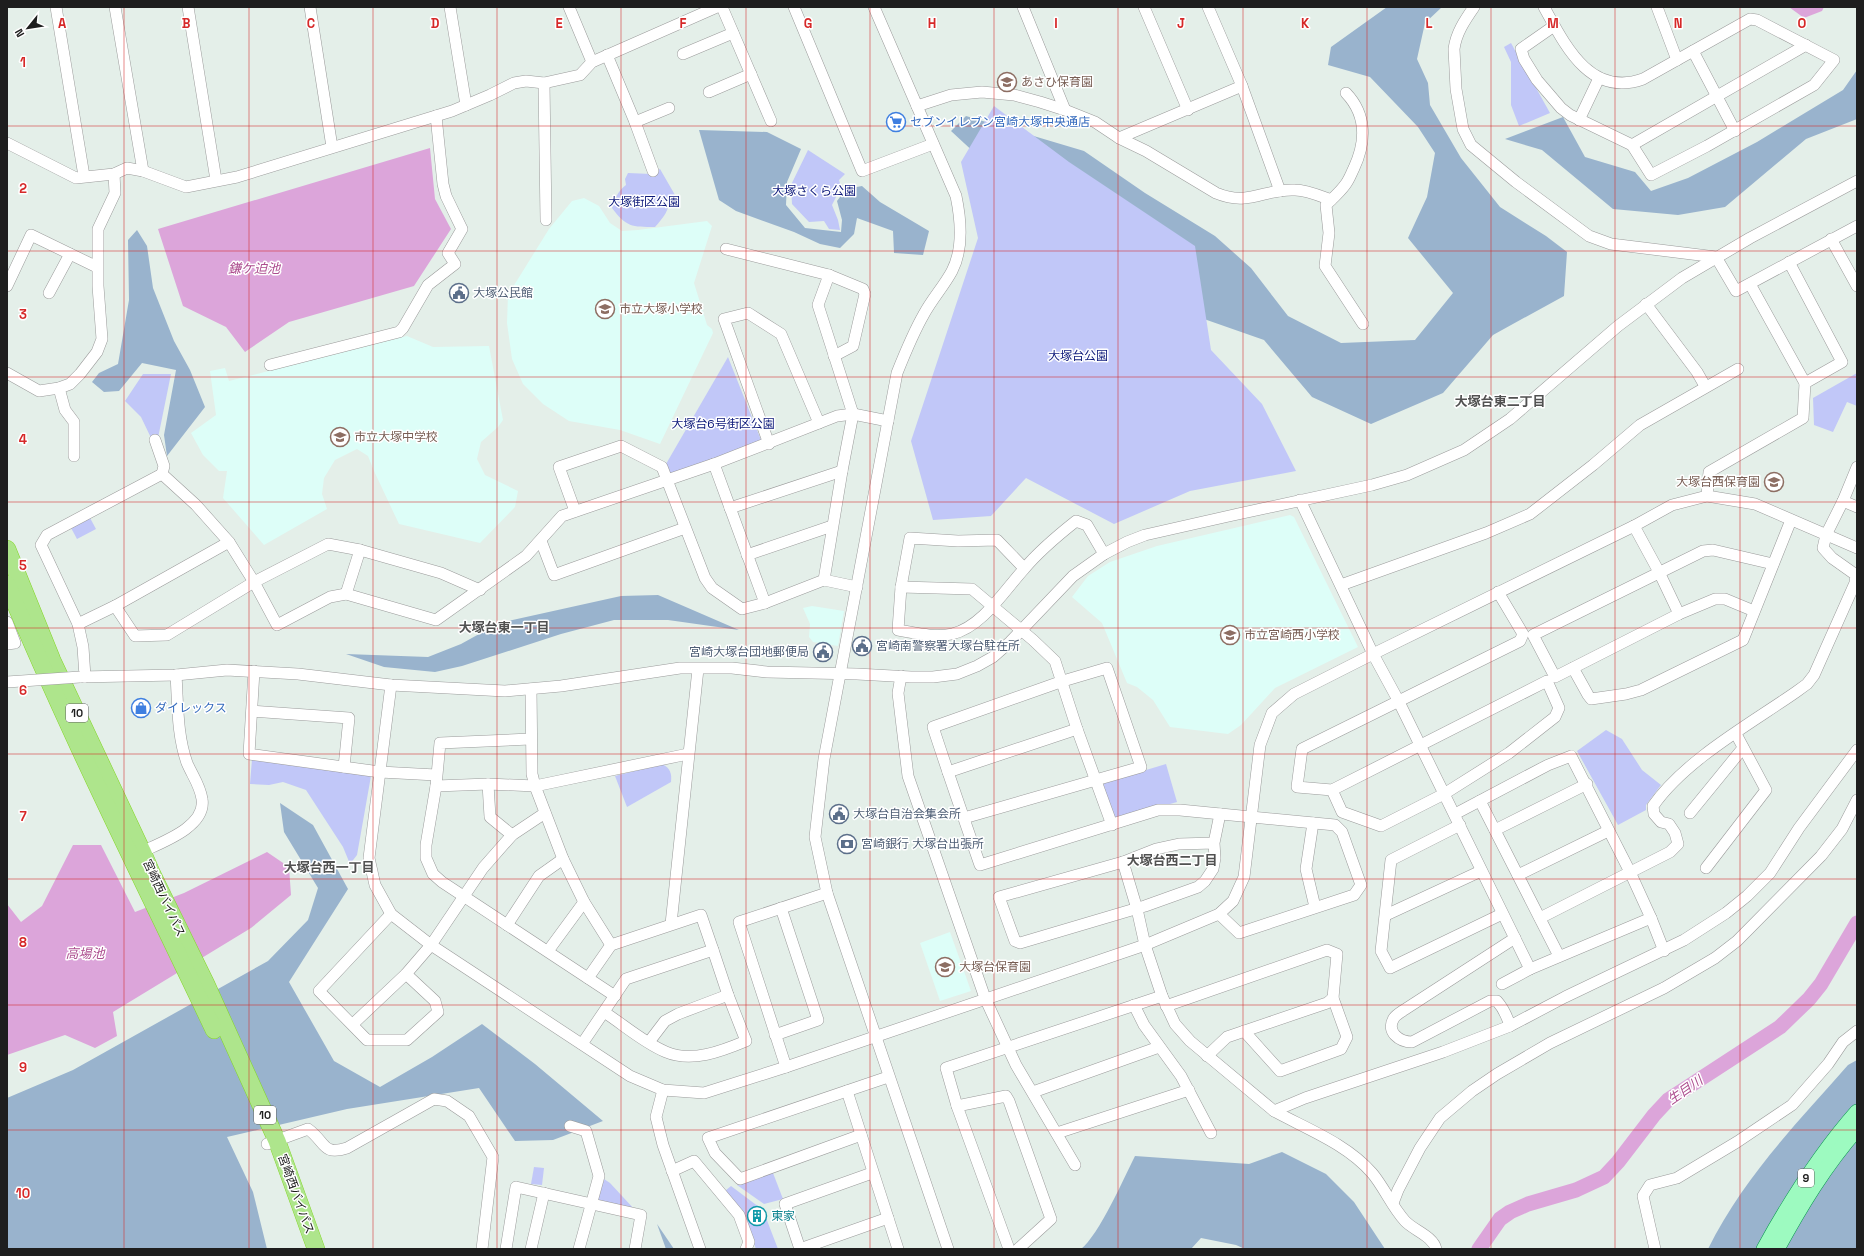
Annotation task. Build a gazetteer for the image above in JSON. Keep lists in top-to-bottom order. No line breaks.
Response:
{"streets":{"highway":["10","宮崎西バイパス"],"main road":["9"]},"districts":["大塚台東二丁目","大塚台東一丁目","大塚台西二丁目","大塚台西一丁目"],"water":["鎌ケ迫池","高場池","生目川"],"parks":["大塚さくら公園","大塚街区公園","大塚台公園","大塚台6号街区公園"],"places":{"school or university":["あさひ保育園","市立大塚小学校","市立大塚中学校","大塚台西保育園","市立宮崎西小学校","大塚台保育園"],"supermarket":["セブンイレブン宮崎大塚中央通店"],"public building":["大塚公民館","宮崎南警察署大塚台駐在所","宮崎大塚台団地郵便局","大塚台自治会集会所"],"shop":["ダイレックス"],"bank":["宮崎銀行 大塚台出張所"],"building":["東家"]},"north":"bottom left","grid":{"columns":["A","B","C","D","E","F","G","H","I","J","K","L","M","N","O"],"rows":["1","2","3","4","5","6","7","8","9","10"]}}
